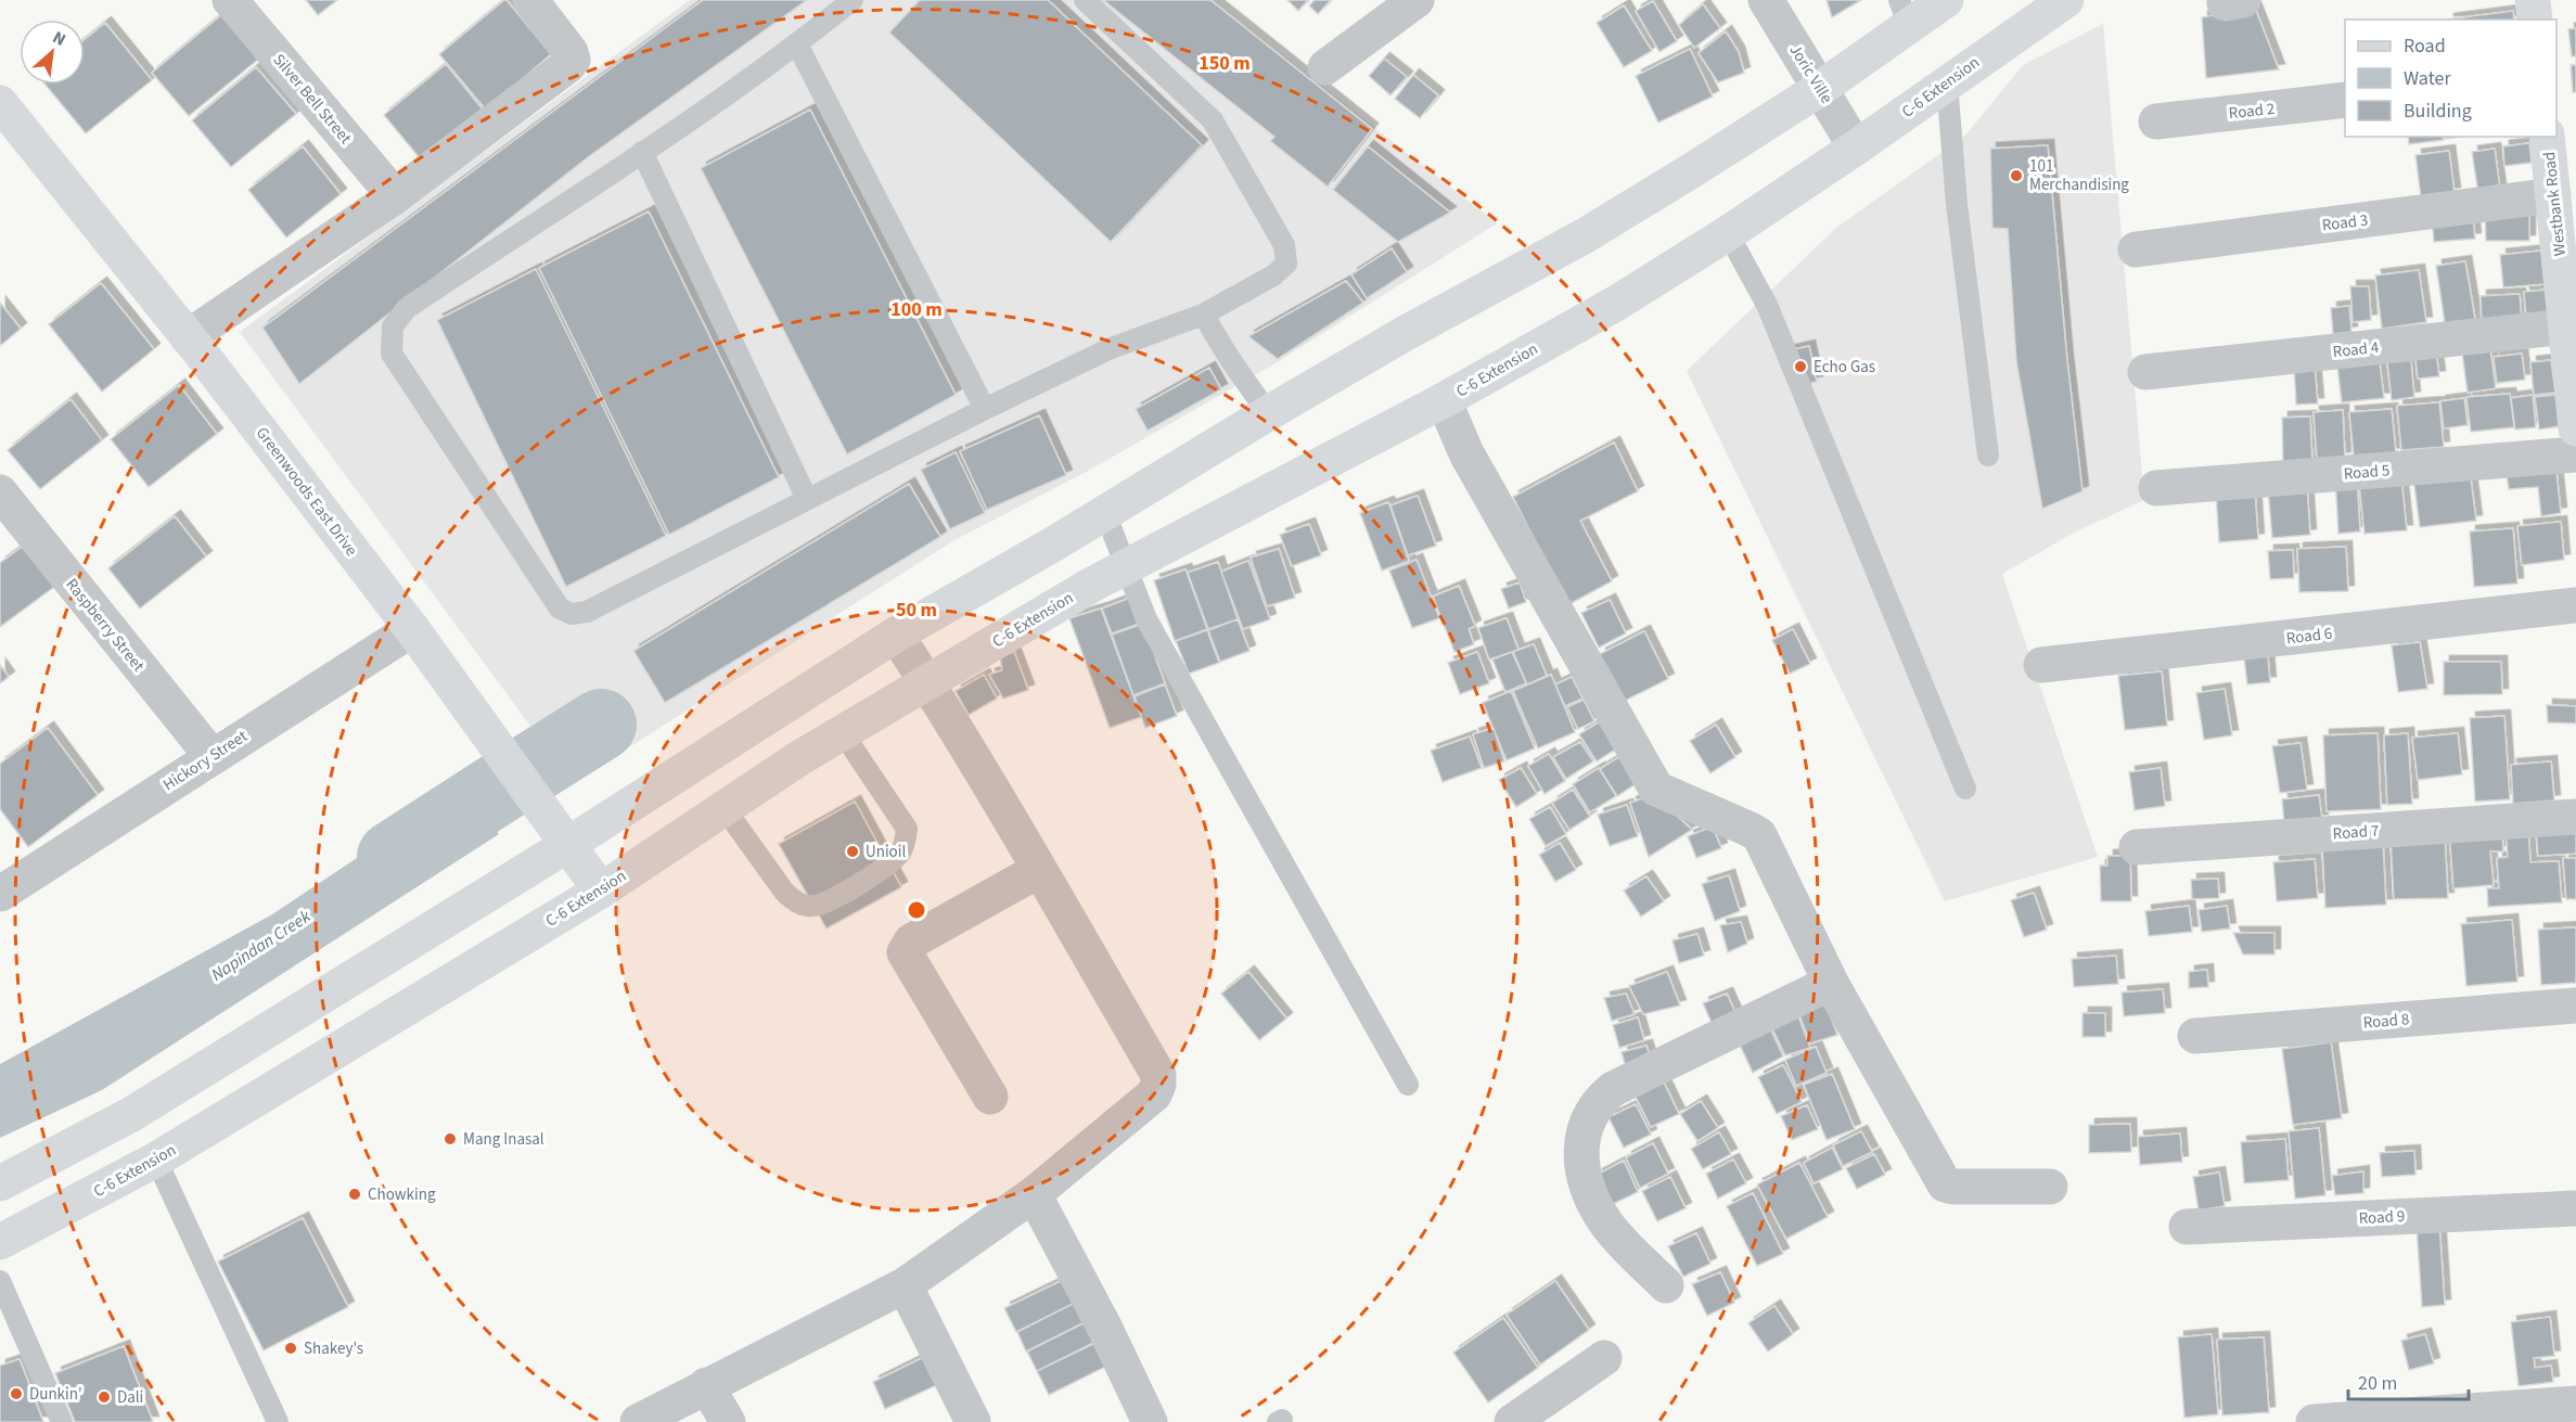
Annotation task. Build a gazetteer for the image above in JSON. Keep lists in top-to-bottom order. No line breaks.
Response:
{"streets":{"main road":["C-6 Extension","Westbank Road","Greenwoods East Drive"],"street":["Joric Ville","Silver Bell Street","Road 2","Road 3","Road 4","Road 5","Raspberry Street","Road 6","Hickory Street","Road 7","Road 8","Road 9"]},"crossings":[["Joric Ville","C-6 Extension"],["C-6 Extension","Greenwoods East Drive"],["Westbank Road","Road 3"],["Westbank Road","Road 4"],["Greenwoods East Drive","Hickory Street"],["Raspberry Street","Hickory Street"]],"water":["Napindan Creek"],"places":["101 Merchandising","Echo Gas","Unioil","Mang Inasal","Chowking","Shakey's","Dunkin'","Dali"],"legend":["Road","Water","Building"],"scale_bar":"20 m","north":"top right","rings":["150 m","100 m","50 m"]}
